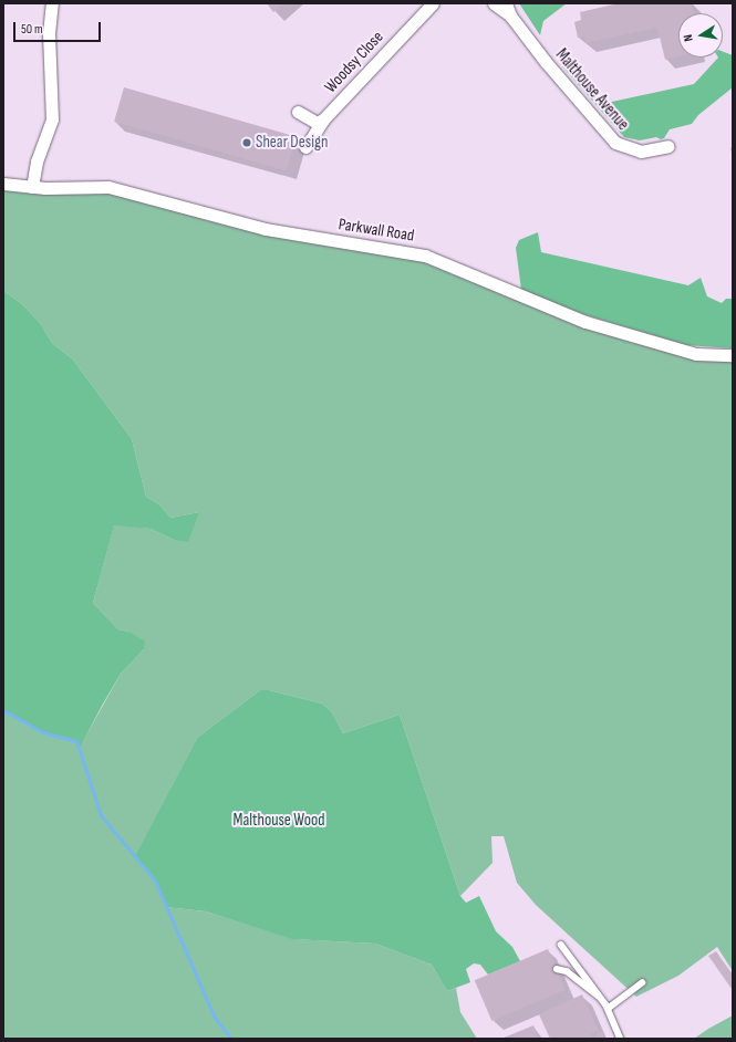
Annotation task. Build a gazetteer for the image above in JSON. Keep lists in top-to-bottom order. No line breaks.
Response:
{"streets":{"street":["Woodsy Close","Malthouse Avenue","Parkwall Road"]},"parks":["Malthouse Wood"],"places":["Shear Design"],"scale_bar":"50 m","north":"left"}
